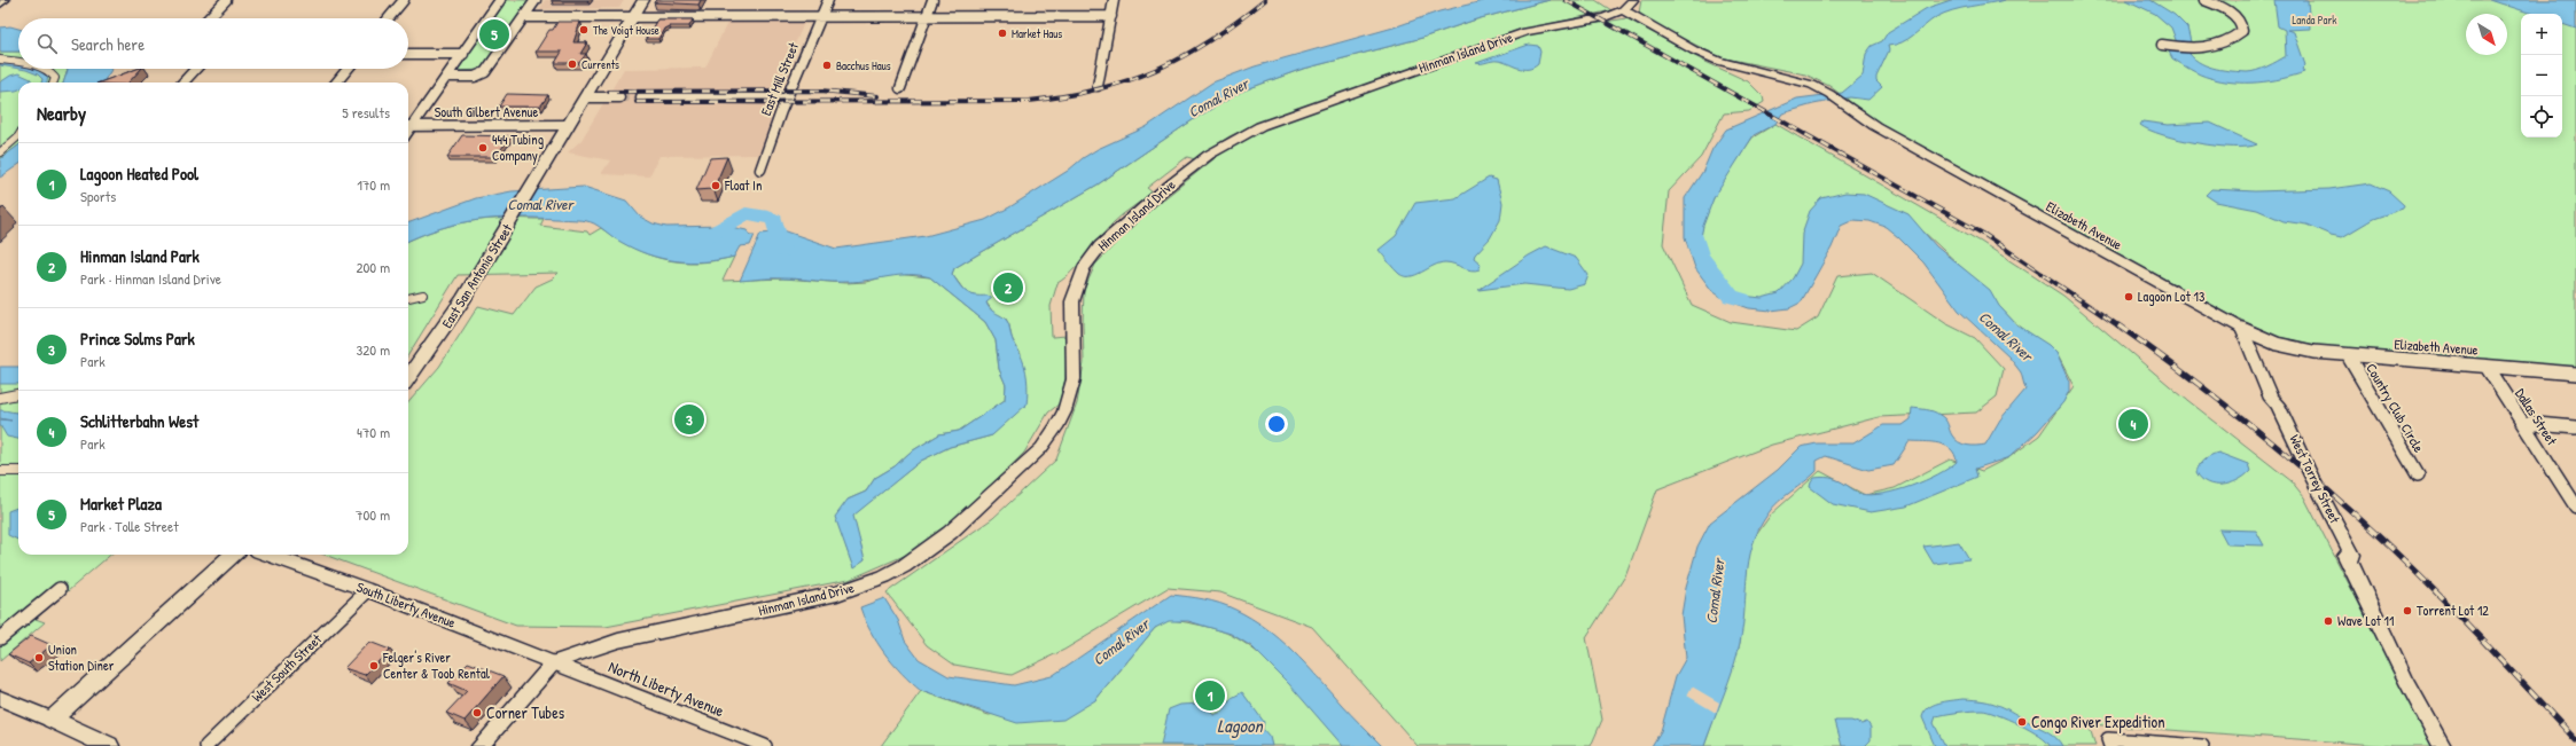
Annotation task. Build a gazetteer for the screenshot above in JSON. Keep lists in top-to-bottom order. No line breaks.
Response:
{"streets":{"main road":["East San Antonio Street"],"street":["Hinman Island Drive","East Mill Street","South Gilbert Avenue","Elizabeth Avenue","Country Club Circle","Dallas Street","West Torrey Street","South Liberty Avenue","West South Street","North Liberty Avenue"]},"crossings":[["Hinman Island Drive","Elizabeth Avenue"],["Hinman Island Drive","South Liberty Avenue"],["Hinman Island Drive","North Liberty Avenue"],["South Gilbert Avenue","East San Antonio Street"],["Elizabeth Avenue","Country Club Circle"],["Elizabeth Avenue","Dallas Street"],["Elizabeth Avenue","West Torrey Street"],["South Liberty Avenue","West South Street"],["South Liberty Avenue","North Liberty Avenue"]],"water":["Comal River","Lagoon"],"parks":["Landa Park"],"places":["The Voigt House","Market Haus","Currents","Bacchus Haus","444 Tubing Company","Float In","Lagoon Lot 13","Torrent Lot 12","Wave Lot 11","Union Station Diner","Felger's River Center & Toob Rental","Corner Tubes","Congo River Expedition"],"north":"bottom right","page":{"map_buttons":["+","−"],"pins":["5","2","3","4","1"],"search":"Search here","heading":["Nearby","5 results"],"list":[{"mark":"1","name":"Lagoon Heated Pool","note":"Sports","value":"170 m"},{"mark":"2","name":"Hinman Island Park","note":"Park · Hinman Island Drive","value":"200 m"},{"mark":"3","name":"Prince Solms Park","note":"Park","value":"320 m"},{"mark":"4","name":"Schlitterbahn West","note":"Park","value":"470 m"},{"mark":"5","name":"Market Plaza","note":"Park · Tolle Street","value":"700 m"}]}}
